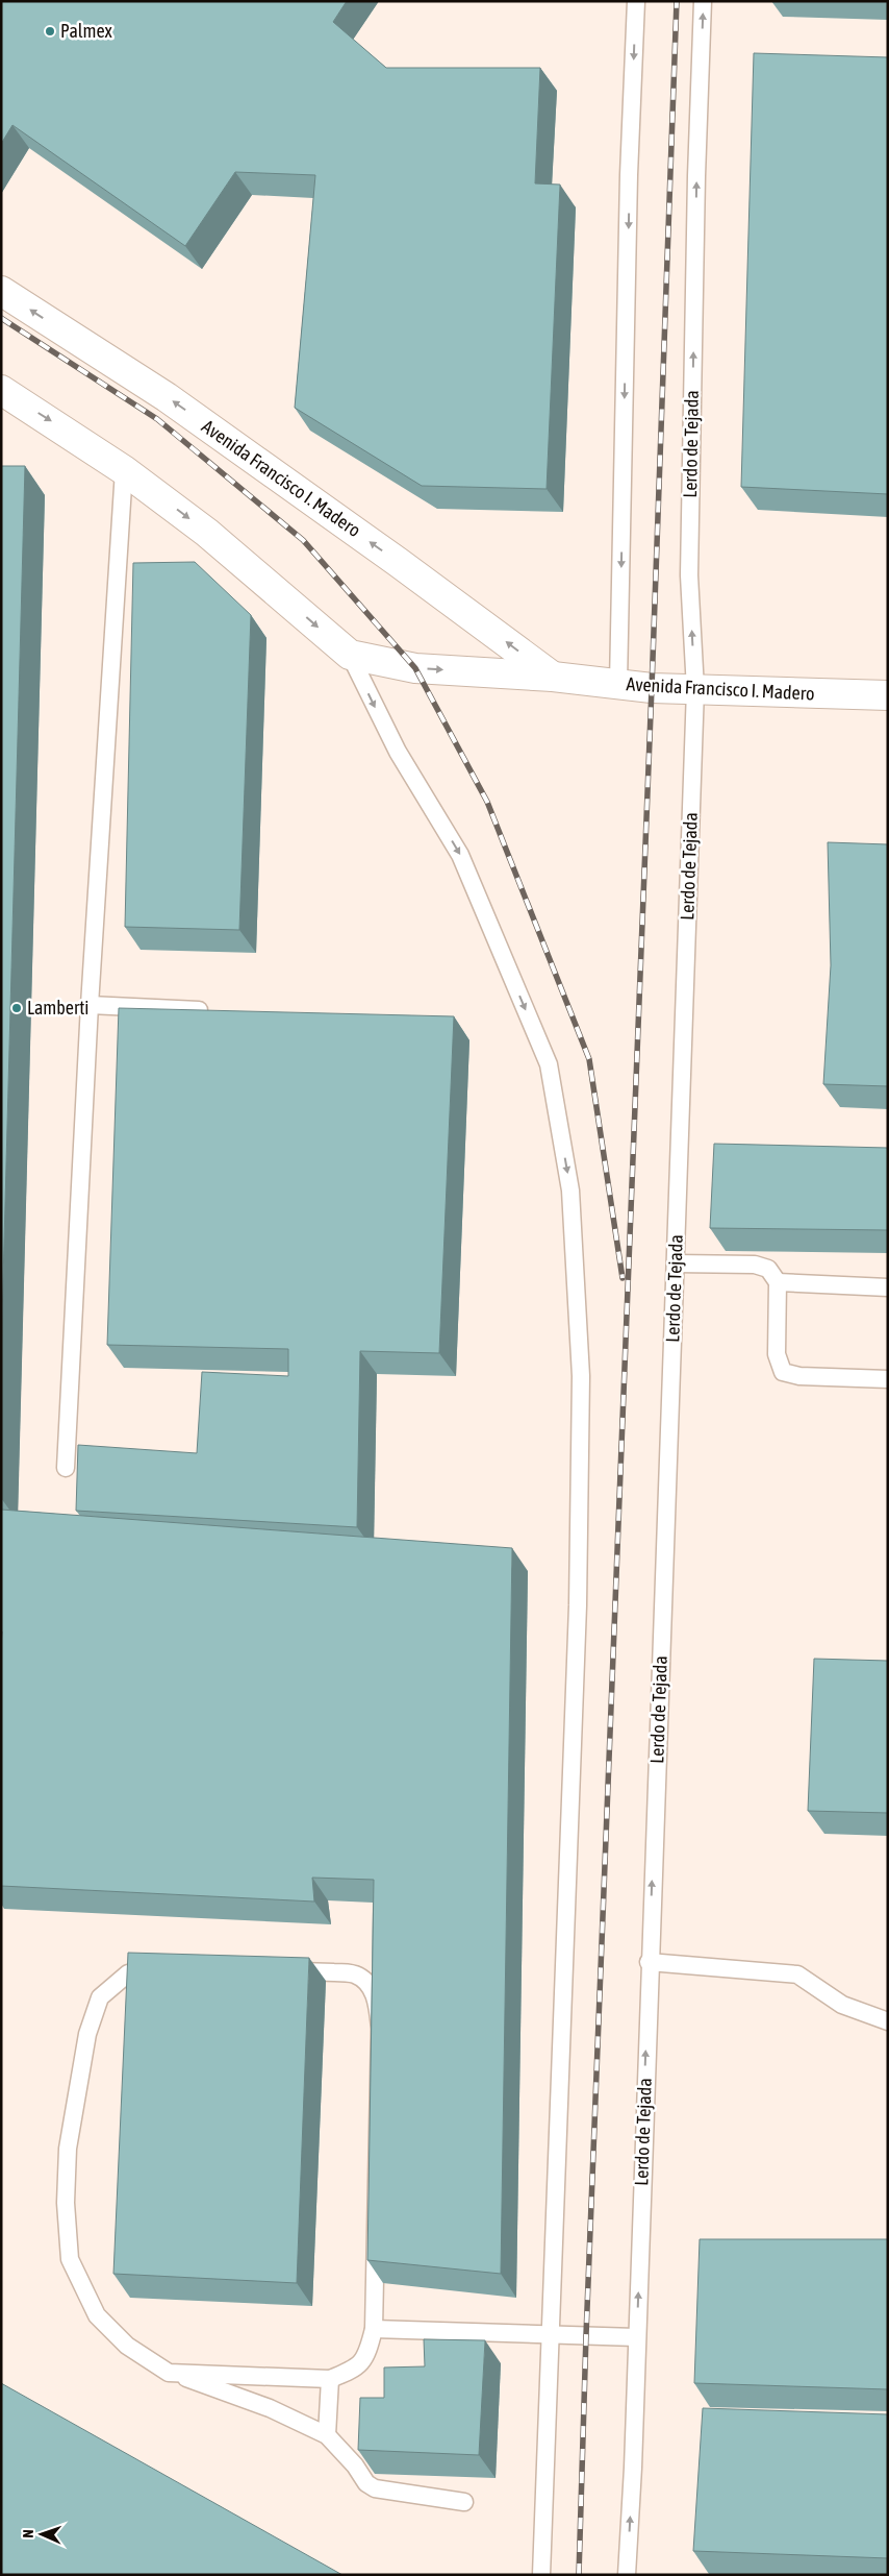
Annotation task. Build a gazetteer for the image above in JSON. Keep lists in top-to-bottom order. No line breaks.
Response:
{"streets":{"street":["Avenida Francisco I. Madero"],"lane":["Lerdo de Tejada"]},"crossings":[["Lerdo de Tejada","Avenida Francisco I. Madero"]],"places":["Palmex","Lamberti"],"north":"left"}
